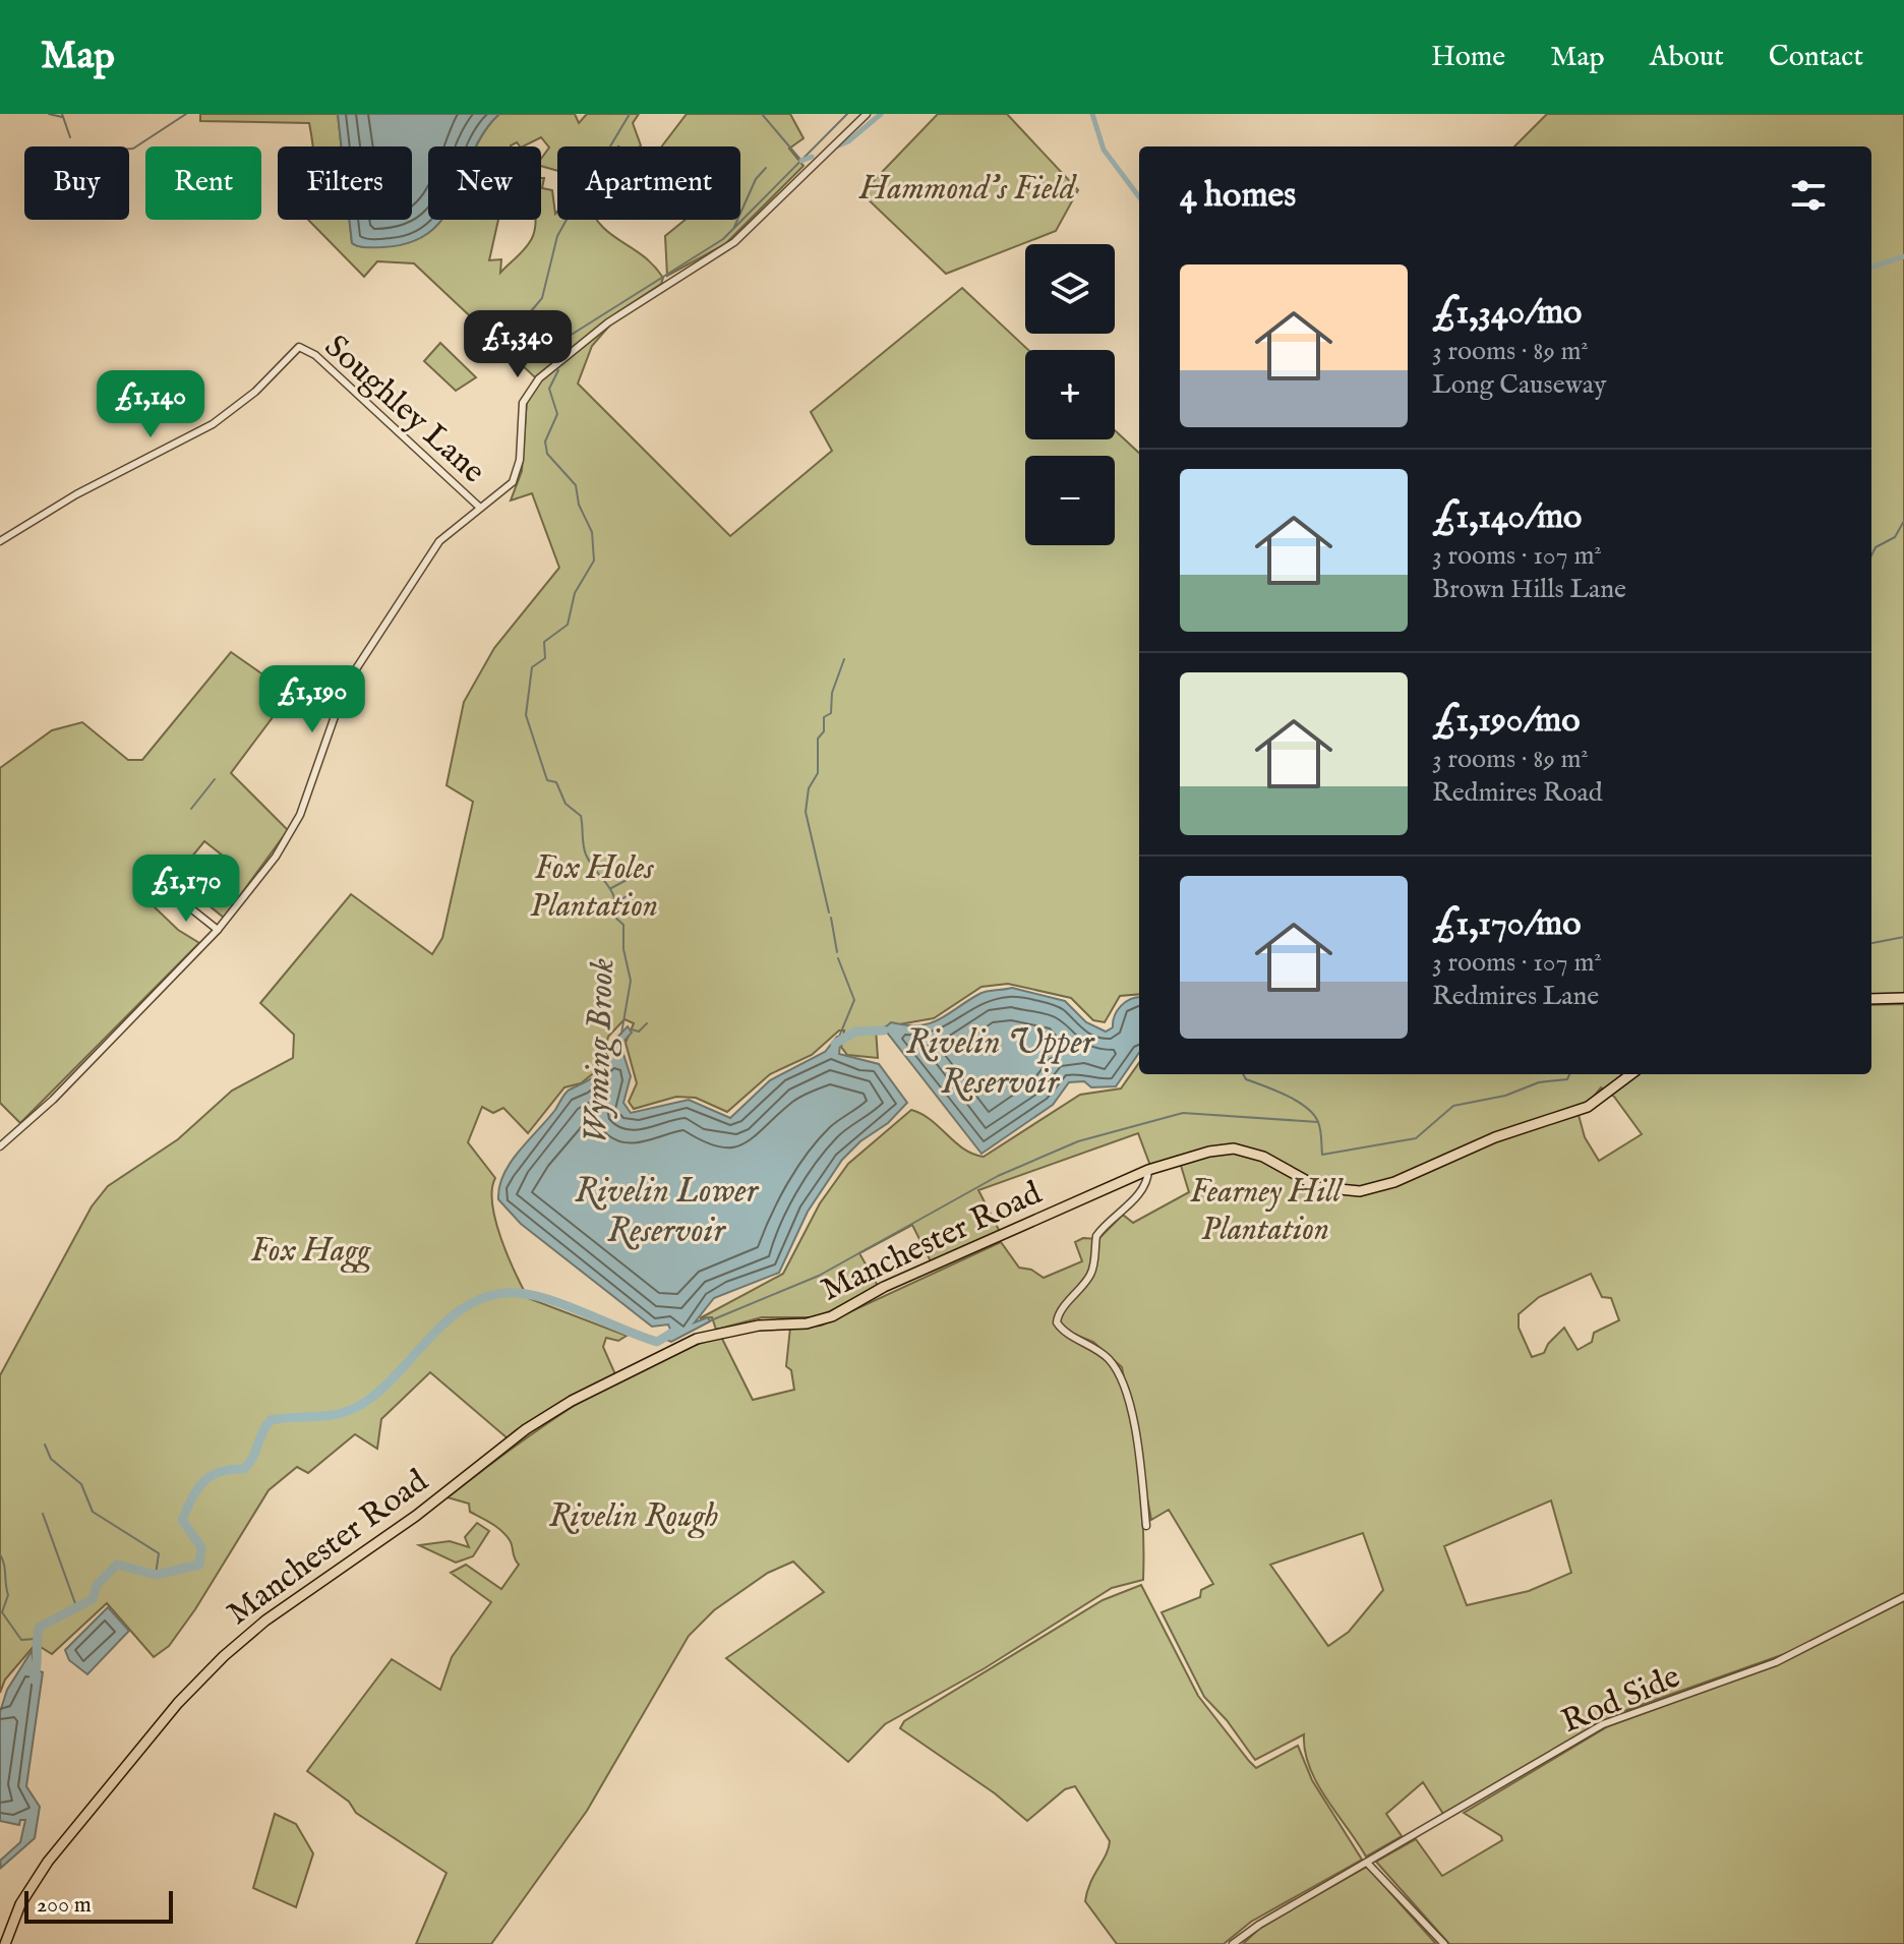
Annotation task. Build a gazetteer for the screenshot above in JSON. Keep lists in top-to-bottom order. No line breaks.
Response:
{"streets":{"main road":["Manchester Road"],"street":["Soughley Lane","Rod Side"]},"water":["Rivelin Upper Reservoir","Wyming Brook","Rivelin Lower Reservoir"],"parks":["Hammond's Field","Fox Holes Plantation","Fearney Hill Plantation","Fox Hagg","Rivelin Rough"],"scale_bar":"200 m","page":{"header":"Map","nav":["Home","Map","About","Contact"],"chip":["Buy","Rent","Filters","New","Apartment"],"heading":"4 homes","map_buttons":["+","−"],"list":[{"name":"£1,340/mo","note":"3 rooms · 89 m² · Long Causeway"},{"name":"£1,140/mo","note":"3 rooms · 107 m² · Brown Hills Lane"},{"name":"£1,190/mo","note":"3 rooms · 89 m² · Redmires Road"},{"name":"£1,170/mo","note":"3 rooms · 107 m² · Redmires Lane"}],"price":["£1,340","£1,140","£1,190","£1,170"],"scale":"200 m"}}
